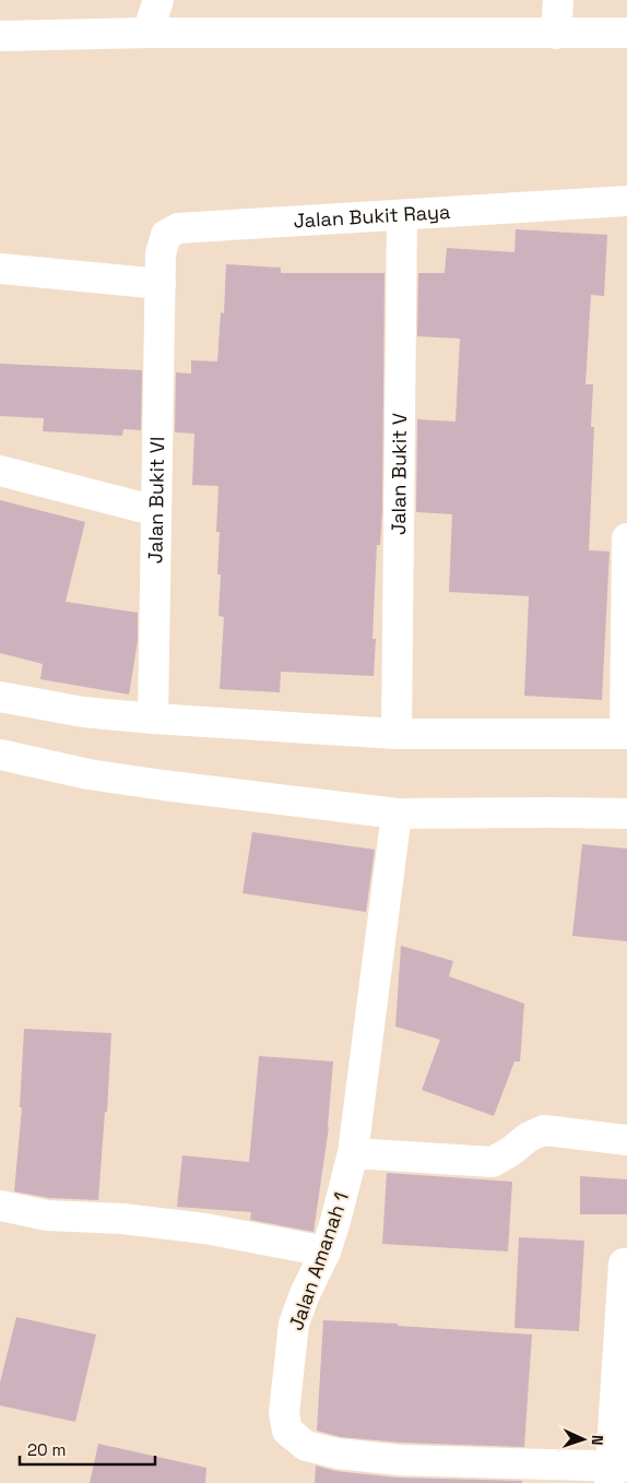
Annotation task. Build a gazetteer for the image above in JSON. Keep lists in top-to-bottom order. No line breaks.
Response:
{"streets":{"street":["Jalan Bukit Raya","Jalan Bukit V","Jalan Bukit VI","Jalan Amanah 1"]},"crossings":[["Jalan Bukit Raya","Jalan Bukit V"],["Jalan Bukit Raya","Jalan Bukit VI"]],"scale_bar":"20 m","north":"right"}
